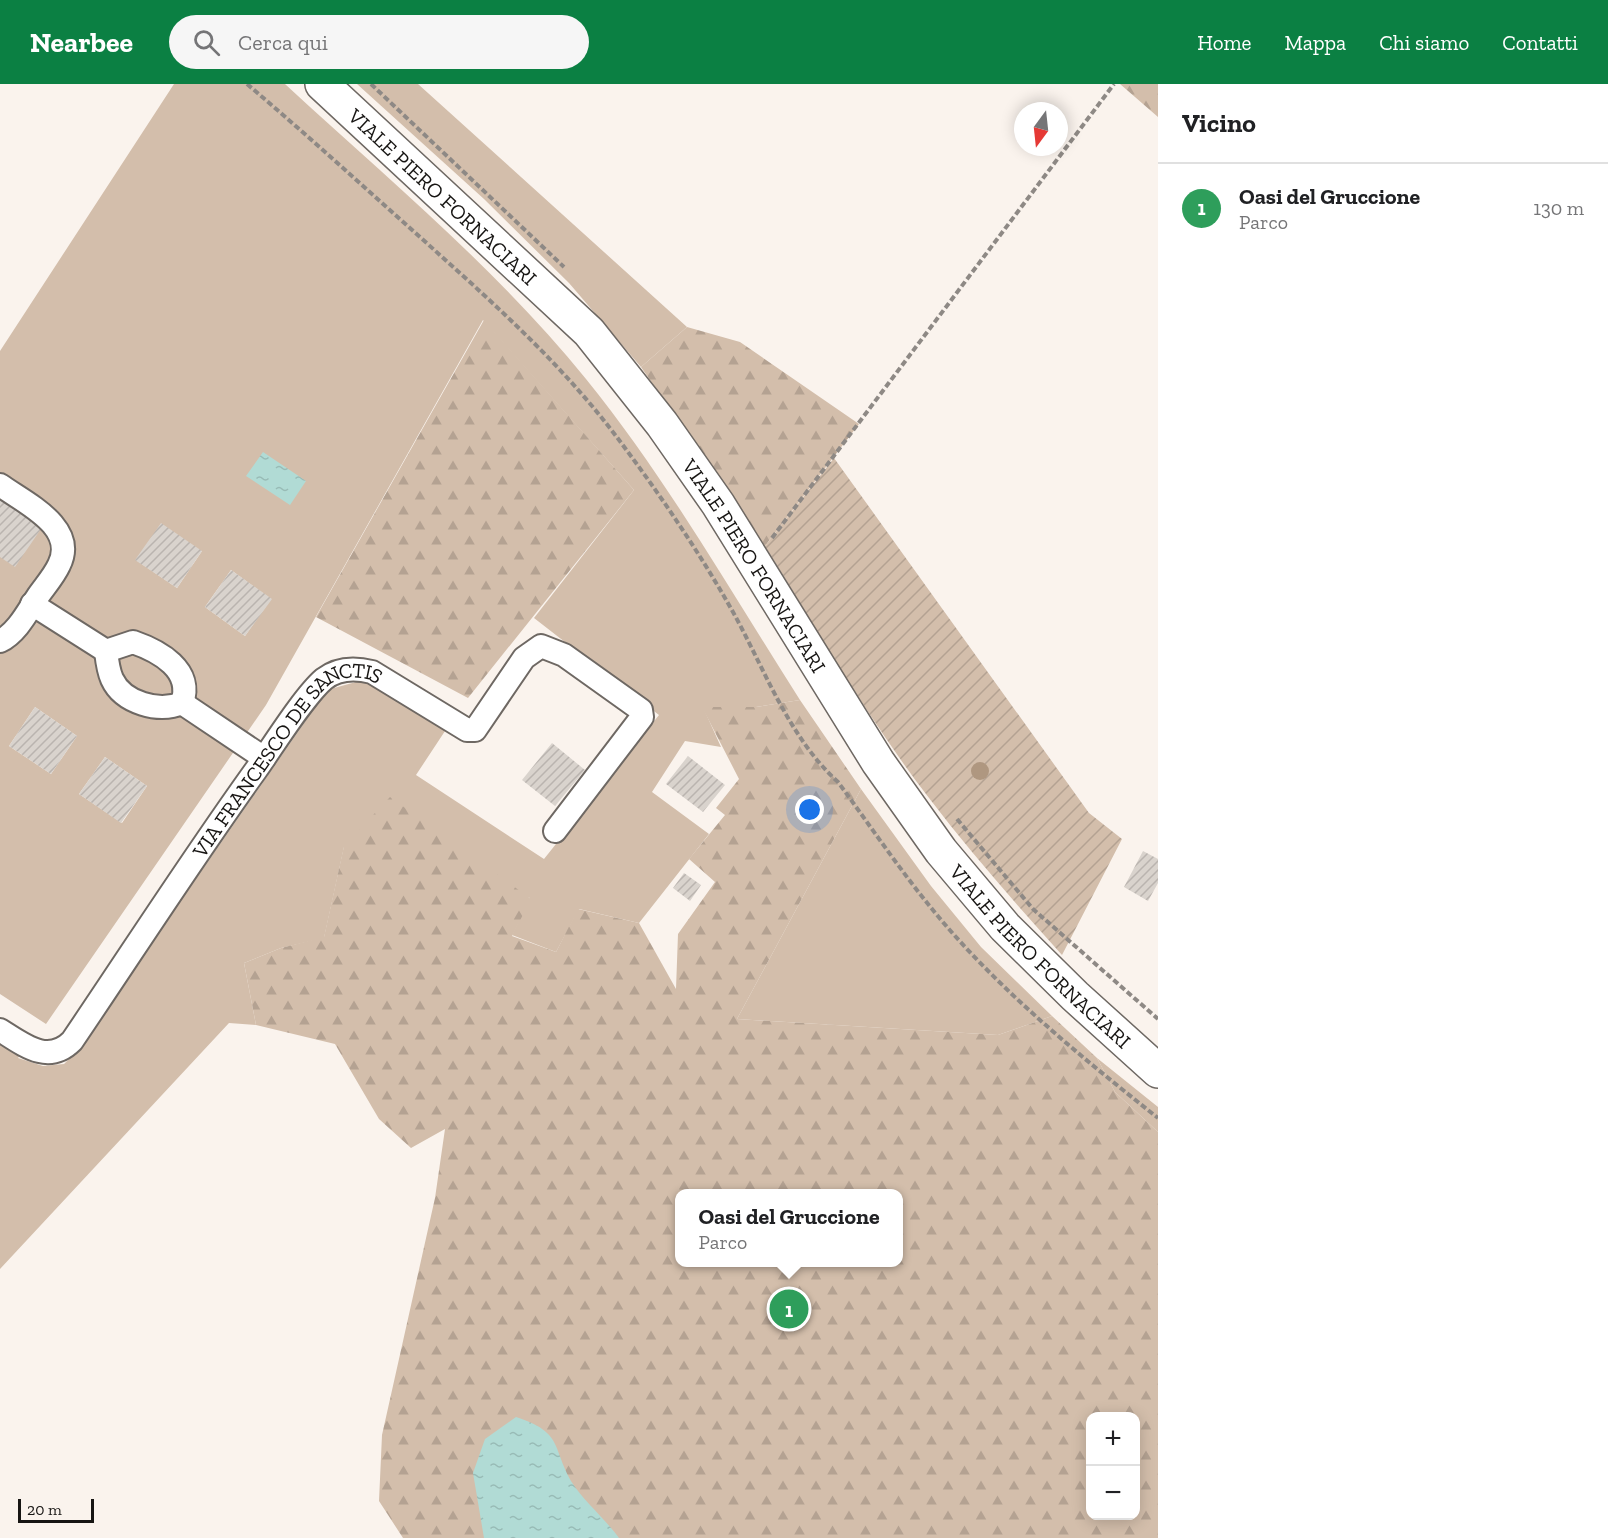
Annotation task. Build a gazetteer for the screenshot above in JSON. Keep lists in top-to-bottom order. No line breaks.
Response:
{"streets":{"main road":["VIALE PIERO FORNACIARI"],"street":["VIA FRANCESCO DE SANCTIS"]},"scale_bar":"20 m","north":"bottom","page":{"header":"Nearbee","search":"Cerca qui","nav":["Home","Mappa","Chi siamo","Contatti"],"heading":"Vicino","list":[{"mark":"1","name":"Oasi del Gruccione","note":"Parco","value":"130 m"}],"popup":["Oasi del Gruccione","Parco"],"pins":"1","map_buttons":["+","−"],"scale":"20 m"}}
